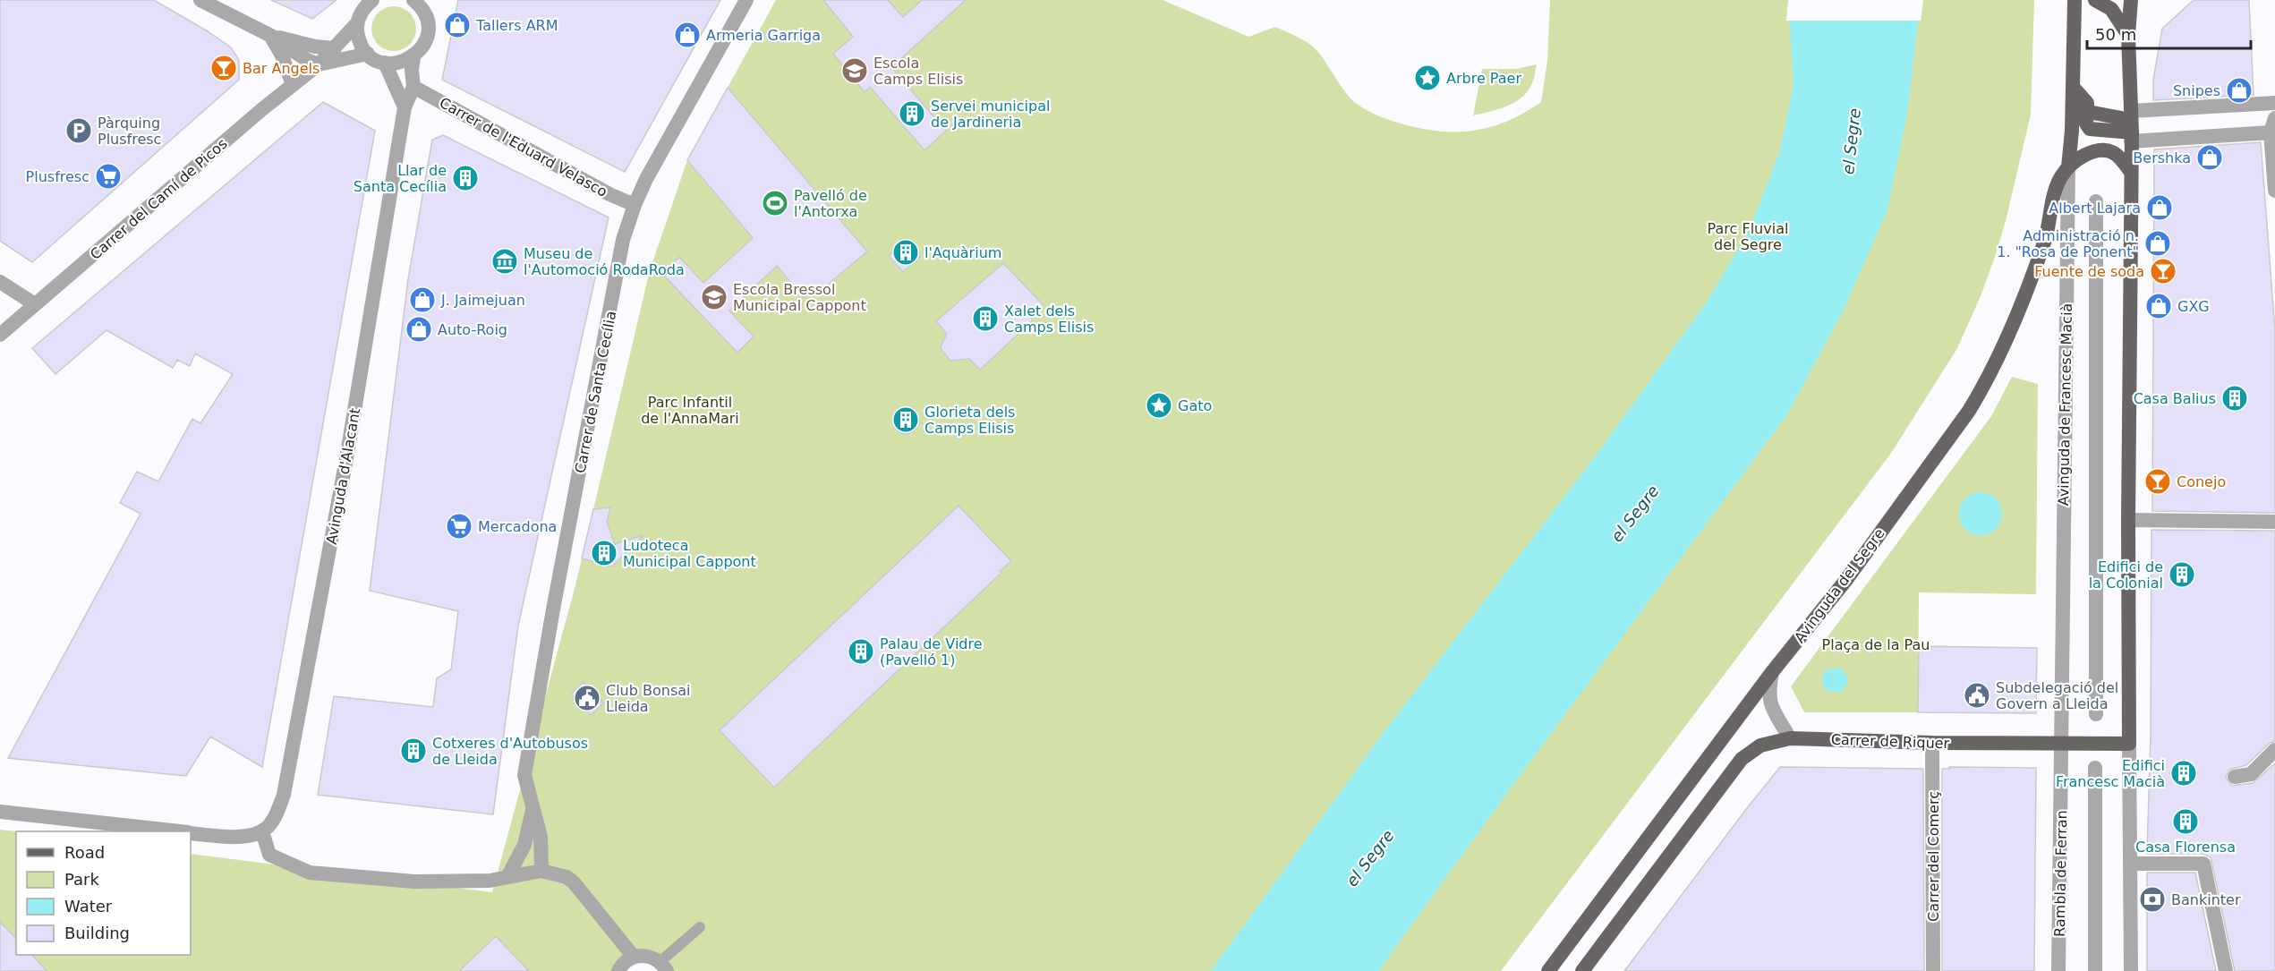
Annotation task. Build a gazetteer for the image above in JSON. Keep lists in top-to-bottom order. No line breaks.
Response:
{"streets":{"main road":["Avinguda de Francesc Macià","Avinguda del Segre","Carrer de Riquer"],"street":["Carrer de l'Eduard Velasco","Carrer del Camí de Picos","Carrer de Santa Cecília","Avinguda d'Alacant","Carrer del Comerç","Rambla de Ferran"]},"crossings":[["Carrer de l'Eduard Velasco","Carrer de Santa Cecília"],["Carrer de l'Eduard Velasco","Avinguda d'Alacant"],["Avinguda de Francesc Macià","Avinguda del Segre"],["Avinguda de Francesc Macià","Carrer de Riquer"],["Avinguda de Francesc Macià","Rambla de Ferran"],["Carrer de Riquer","Carrer del Comerç"],["Carrer de Riquer","Rambla de Ferran"]],"water":["el Segre"],"parks":["Parc Fluvial del Segre","Parc Infantil de l'AnnaMari","Plaça de la Pau"],"places":{"shop":["Tallers ARM","Armeria Garriga","Snipes","Bershka","Albert Lajara","Administració n. 1. \"Rosa de Ponent\"","J. Jaimejuan","GXG","Auto-Roig"],"bar":["Bar Angels","Fuente de soda","Conejo"],"school or university":["Escola Camps Elisis","Escola Bressol Municipal Cappont"],"place":["Arbre Paer","Gato"],"building":["Servei municipal de Jardineria","Llar de Santa Cecília","l'Aquàrium","Xalet dels Camps Elisis","Casa Balius","Glorieta dels Camps Elisis","Ludoteca Municipal Cappont","Edifici de la Colonial","Palau de Vidre (Pavelló 1)","Cotxeres d'Autobusos de Lleida","Edifici Francesc Macià","Casa Florensa"],"parking":["Pàrquing Plusfresc"],"supermarket":["Plusfresc","Mercadona"],"sports":["Pavelló de l'Antorxa"],"museum":["Museu de l'Automoció RodaRoda"],"public building":["Subdelegació del Govern a Lleida","Club Bonsai Lleida"],"bank":["Bankinter"]},"legend":["Road","Park","Water","Building"],"scale_bar":"50 m"}
